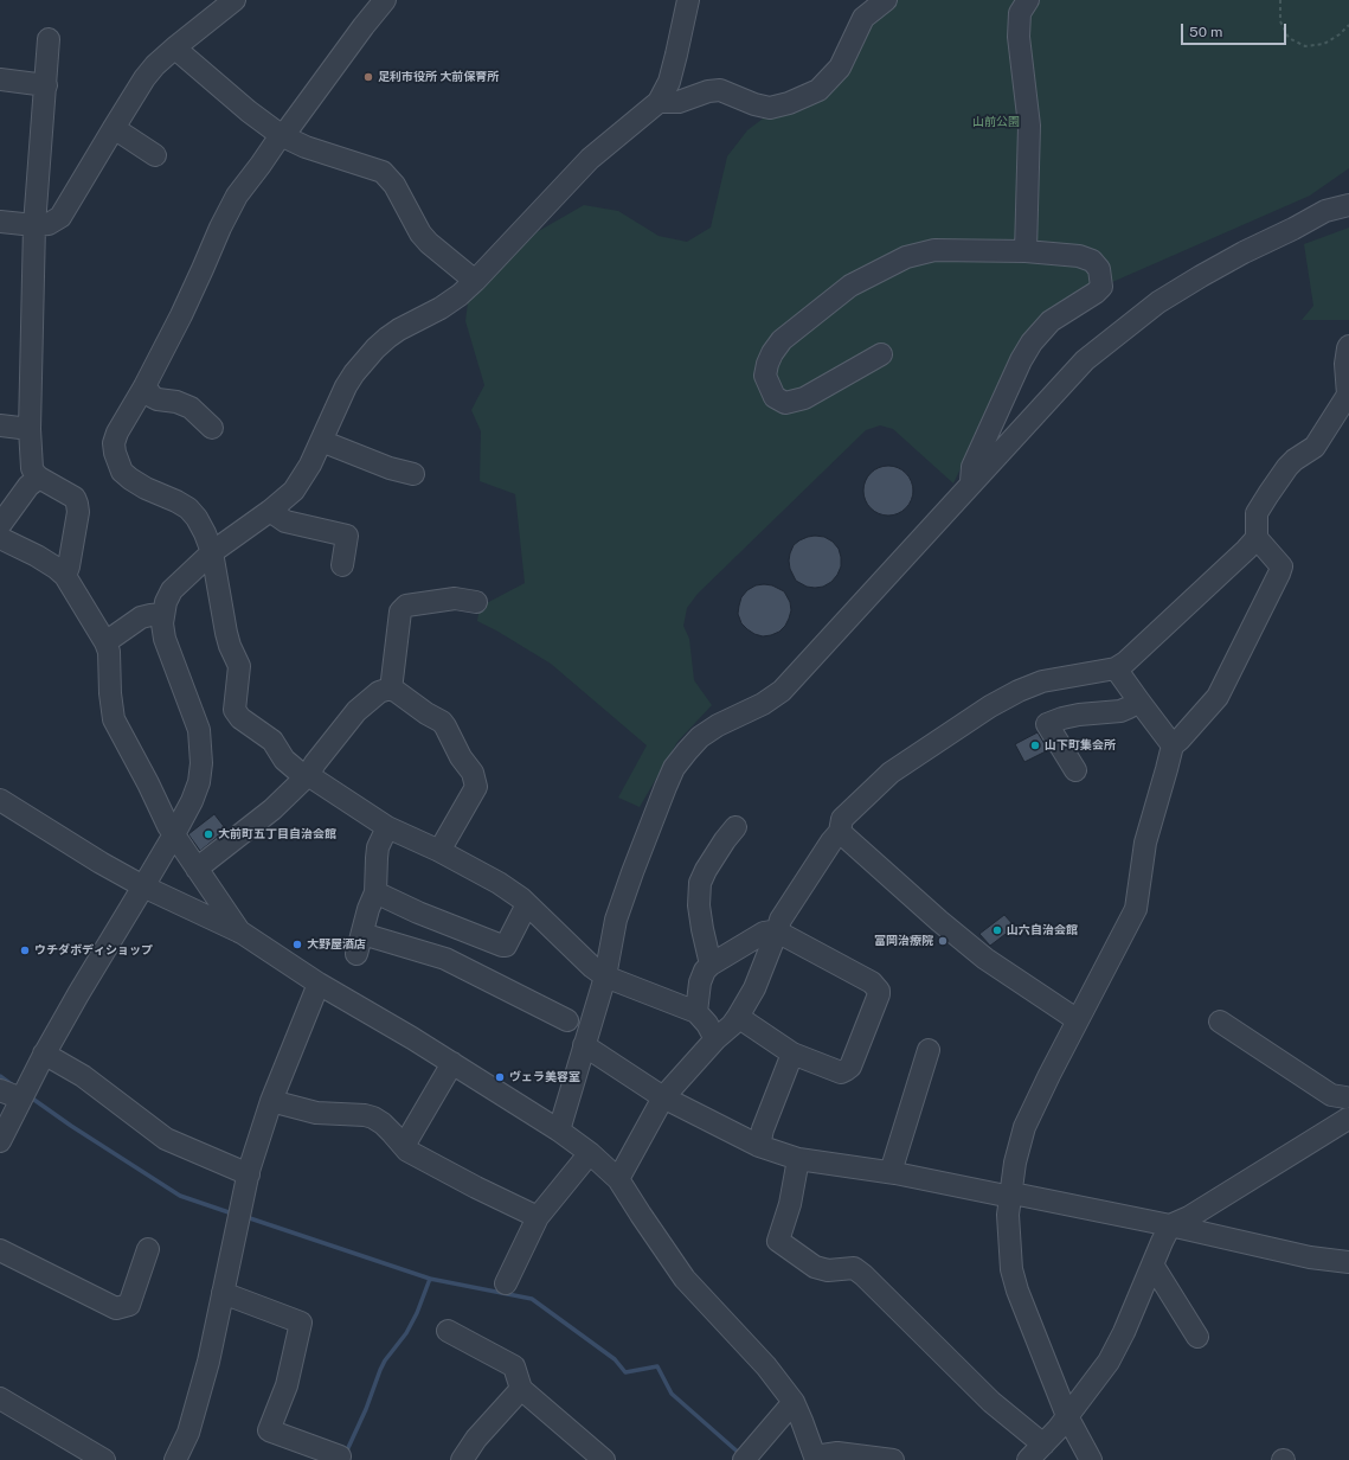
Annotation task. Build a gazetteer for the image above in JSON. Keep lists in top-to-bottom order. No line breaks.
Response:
{"parks":["山前公園"],"places":["足利市役所 大前保育所","山下町集会所","大前町五丁目自治会館","山六自治会館","富岡治療院","大野屋酒店","ウチダボディショップ","ヴェラ美容室"],"scale_bar":"50 m"}
